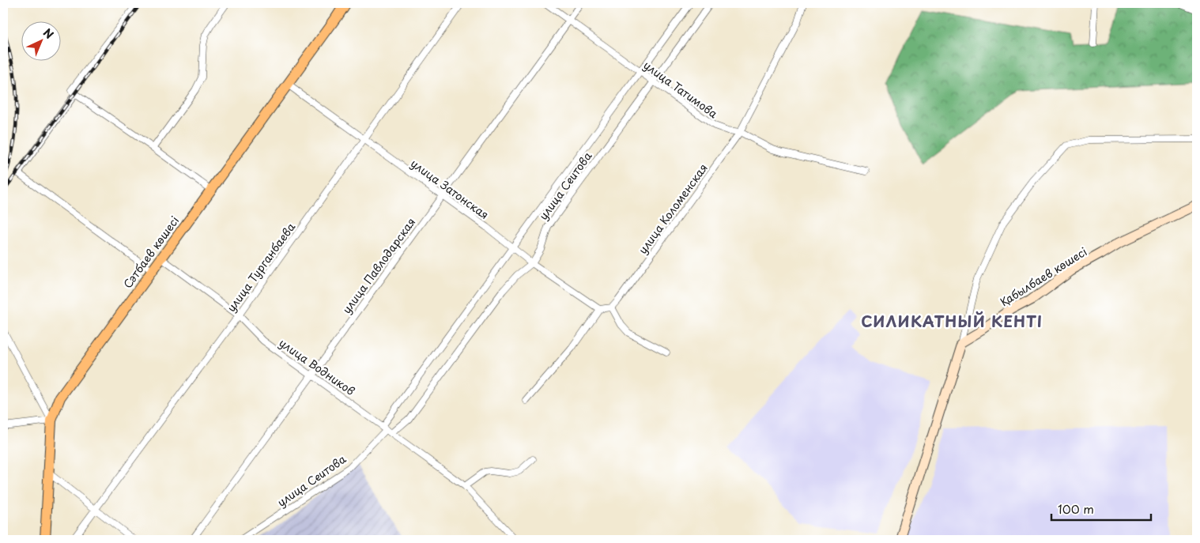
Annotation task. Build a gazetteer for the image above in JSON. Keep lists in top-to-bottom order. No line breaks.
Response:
{"streets":{"main road":["Сәтбаев көшесі","Қабылбаев көшесі"],"street":["улица Татимова","улица Сеитова","улица Затонская","улица Коломенская","улица Павлодарская","улица Турганбаева","улица Водников"]},"crossings":[["улица Татимова","улица Сеитова"],["улица Татимова","улица Коломенская"],["улица Татимова","улица Павлодарская"],["улица Сеитова","улица Затонская"],["улица Сеитова","улица Водников"],["улица Затонская","Сәтбаев көшесі"],["улица Затонская","улица Павлодарская"],["улица Затонская","улица Турганбаева"],["Сәтбаев көшесі","улица Водников"],["улица Павлодарская","улица Водников"],["улица Турганбаева","улица Водников"]],"districts":["СИЛИКАТНЫЙ КЕНТІ"],"scale_bar":"100 m","north":"top right"}
